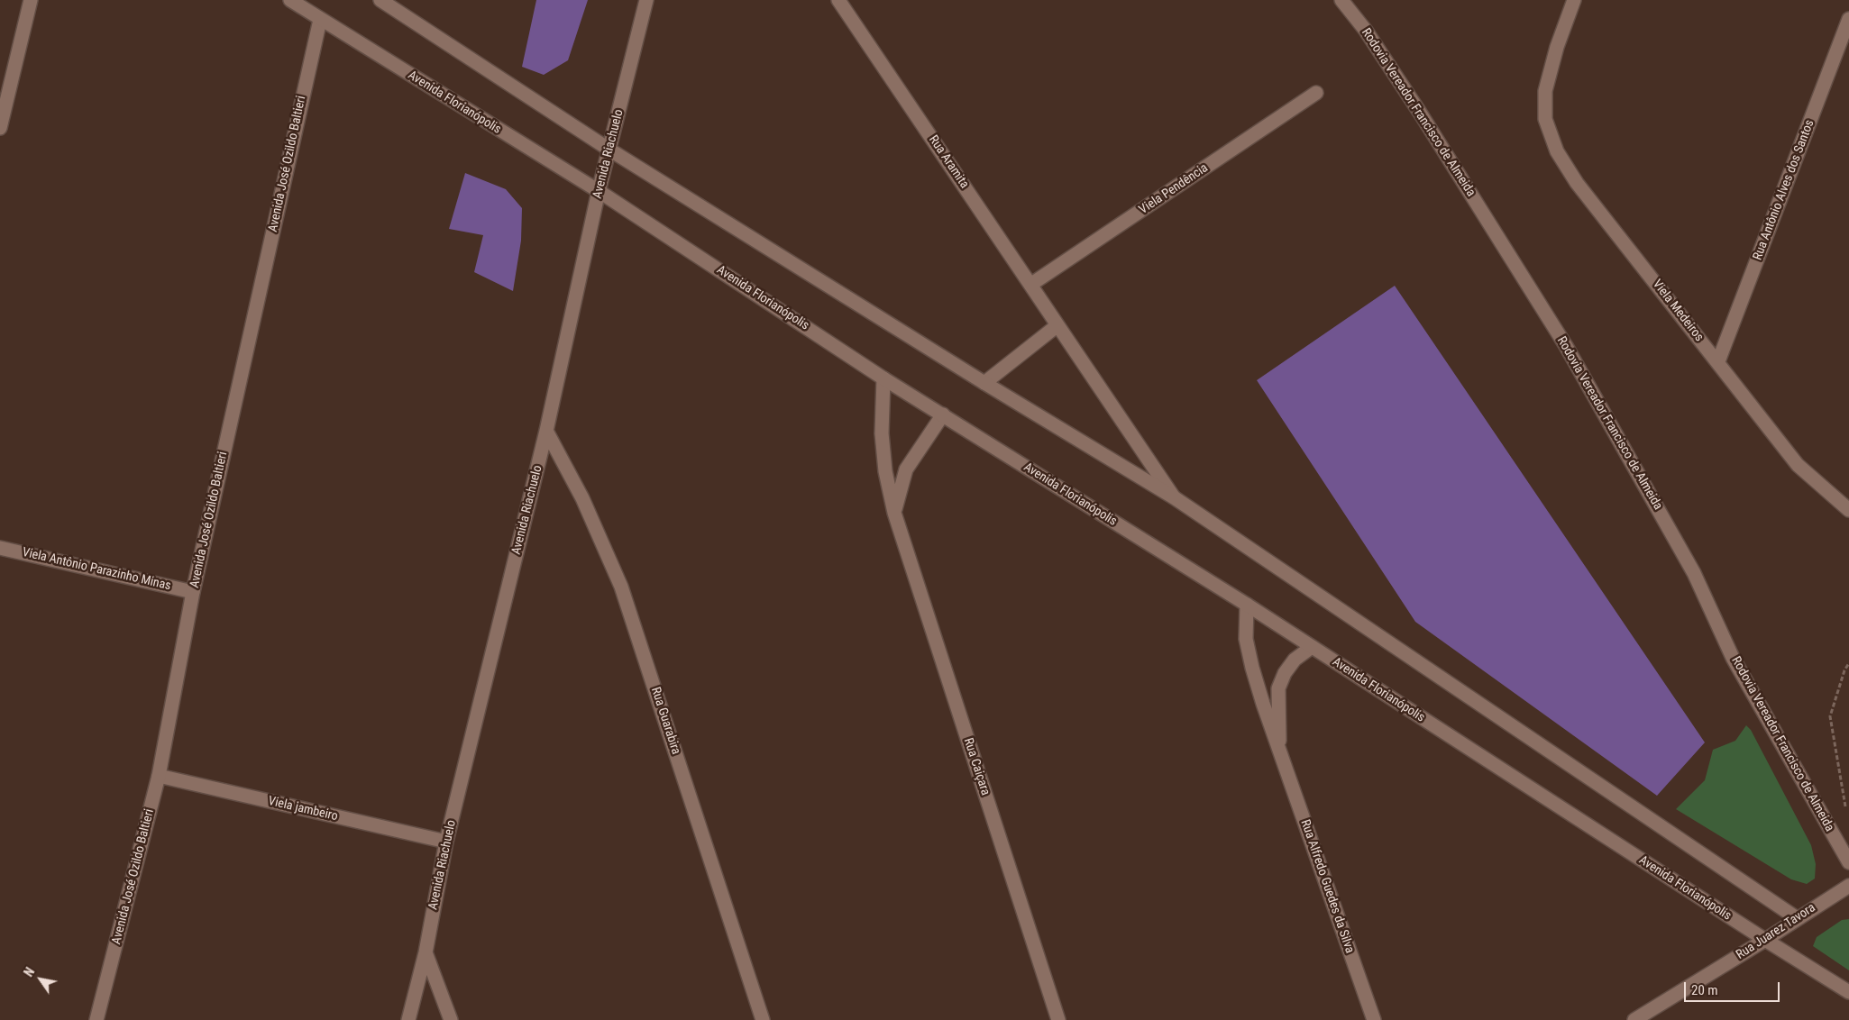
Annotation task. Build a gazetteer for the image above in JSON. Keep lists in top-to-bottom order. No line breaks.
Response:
{"streets":{"street":["Avenida Florianópolis","Rodovia Vereador Francisco de Almeida","Avenida Riachuelo","Rua Aramita","Avenida José Ozildo Baltieri","Viela Pendência","Rua Antônio Alves dos Santos","Viela Medeiros","Viela Antônio Parazinho Minas","Rua Guarabira","Rua Caiçara","Viela jambeiro","Rua Alfredo Guedes da Silva","Rua Juarez Tavora"]},"crossings":[["Avenida Florianópolis","Avenida Riachuelo"],["Avenida Florianópolis","Avenida José Ozildo Baltieri"],["Avenida Florianópolis","Rua Caiçara"],["Avenida Florianópolis","Rua Alfredo Guedes da Silva"],["Avenida Florianópolis","Rua Juarez Tavora"],["Avenida Riachuelo","Rua Guarabira"],["Avenida Riachuelo","Viela jambeiro"],["Rua Aramita","Viela Pendência"],["Avenida José Ozildo Baltieri","Viela Antônio Parazinho Minas"],["Avenida José Ozildo Baltieri","Viela jambeiro"],["Rua Antônio Alves dos Santos","Viela Medeiros"]],"scale_bar":"20 m","north":"top left"}
